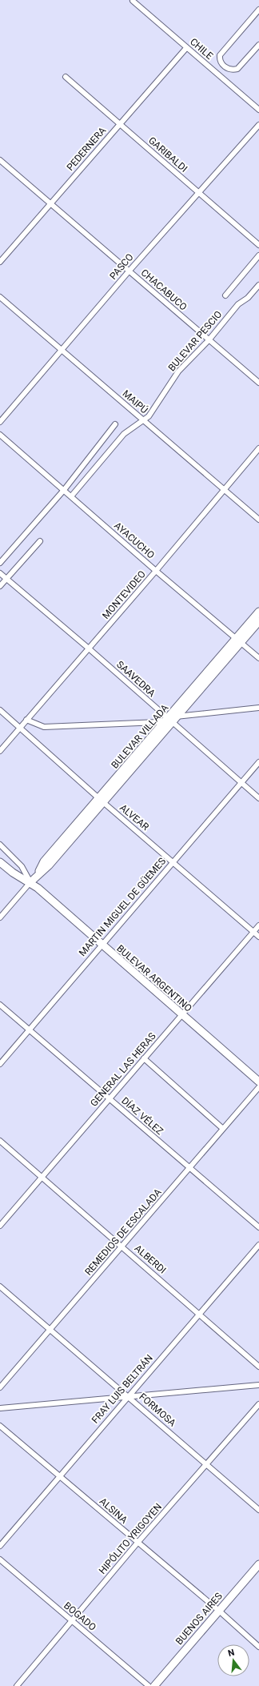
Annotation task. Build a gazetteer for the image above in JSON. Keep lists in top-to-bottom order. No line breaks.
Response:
{"streets":{"main road":["BULEVAR VILLADA","BULEVAR ARGENTINO","BUENOS AIRES"],"street":["CHILE","PEDERNERA","GARIBALDI","PASCO","CHACABUCO","BULEVAR PESCIO","MAIPÚ","AYACUCHO","MONTEVIDEO","SAAVEDRA","ALVEAR","MARTIN MIGUEL DE GÜEMES","GENERAL LAS HERAS","DÍAZ VÉLEZ","REMEDIOS DE ESCALADA","ALBERDI","FRAY LUIS BELTRÁN","FORMOSA","ALSINA","HIPÓLITO YRIGOYEN","BOGADO"]},"crossings":[["CHILE","PEDERNERA"],["PEDERNERA","GARIBALDI"],["PEDERNERA","CHACABUCO"],["GARIBALDI","PASCO"],["PASCO","CHACABUCO"],["PASCO","MAIPÚ"],["CHACABUCO","BULEVAR PESCIO"],["BULEVAR PESCIO","MAIPÚ"],["BULEVAR PESCIO","AYACUCHO"],["MAIPÚ","MONTEVIDEO"],["AYACUCHO","MONTEVIDEO"],["AYACUCHO","BULEVAR VILLADA"],["MONTEVIDEO","SAAVEDRA"],["MONTEVIDEO","ALVEAR"],["SAAVEDRA","BULEVAR VILLADA"],["SAAVEDRA","MARTIN MIGUEL DE GÜEMES"],["BULEVAR VILLADA","ALVEAR"],["BULEVAR VILLADA","BULEVAR ARGENTINO"],["ALVEAR","MARTIN MIGUEL DE GÜEMES"],["ALVEAR","GENERAL LAS HERAS"],["MARTIN MIGUEL DE GÜEMES","BULEVAR ARGENTINO"],["MARTIN MIGUEL DE GÜEMES","DÍAZ VÉLEZ"],["BULEVAR ARGENTINO","GENERAL LAS HERAS"],["GENERAL LAS HERAS","DÍAZ VÉLEZ"],["GENERAL LAS HERAS","ALBERDI"],["DÍAZ VÉLEZ","REMEDIOS DE ESCALADA"],["REMEDIOS DE ESCALADA","ALBERDI"],["REMEDIOS DE ESCALADA","FORMOSA"],["ALBERDI","FRAY LUIS BELTRÁN"],["FRAY LUIS BELTRÁN","FORMOSA"],["FRAY LUIS BELTRÁN","ALSINA"],["FORMOSA","HIPÓLITO YRIGOYEN"],["ALSINA","HIPÓLITO YRIGOYEN"],["ALSINA","BUENOS AIRES"],["HIPÓLITO YRIGOYEN","BOGADO"]],"north":"top"}
